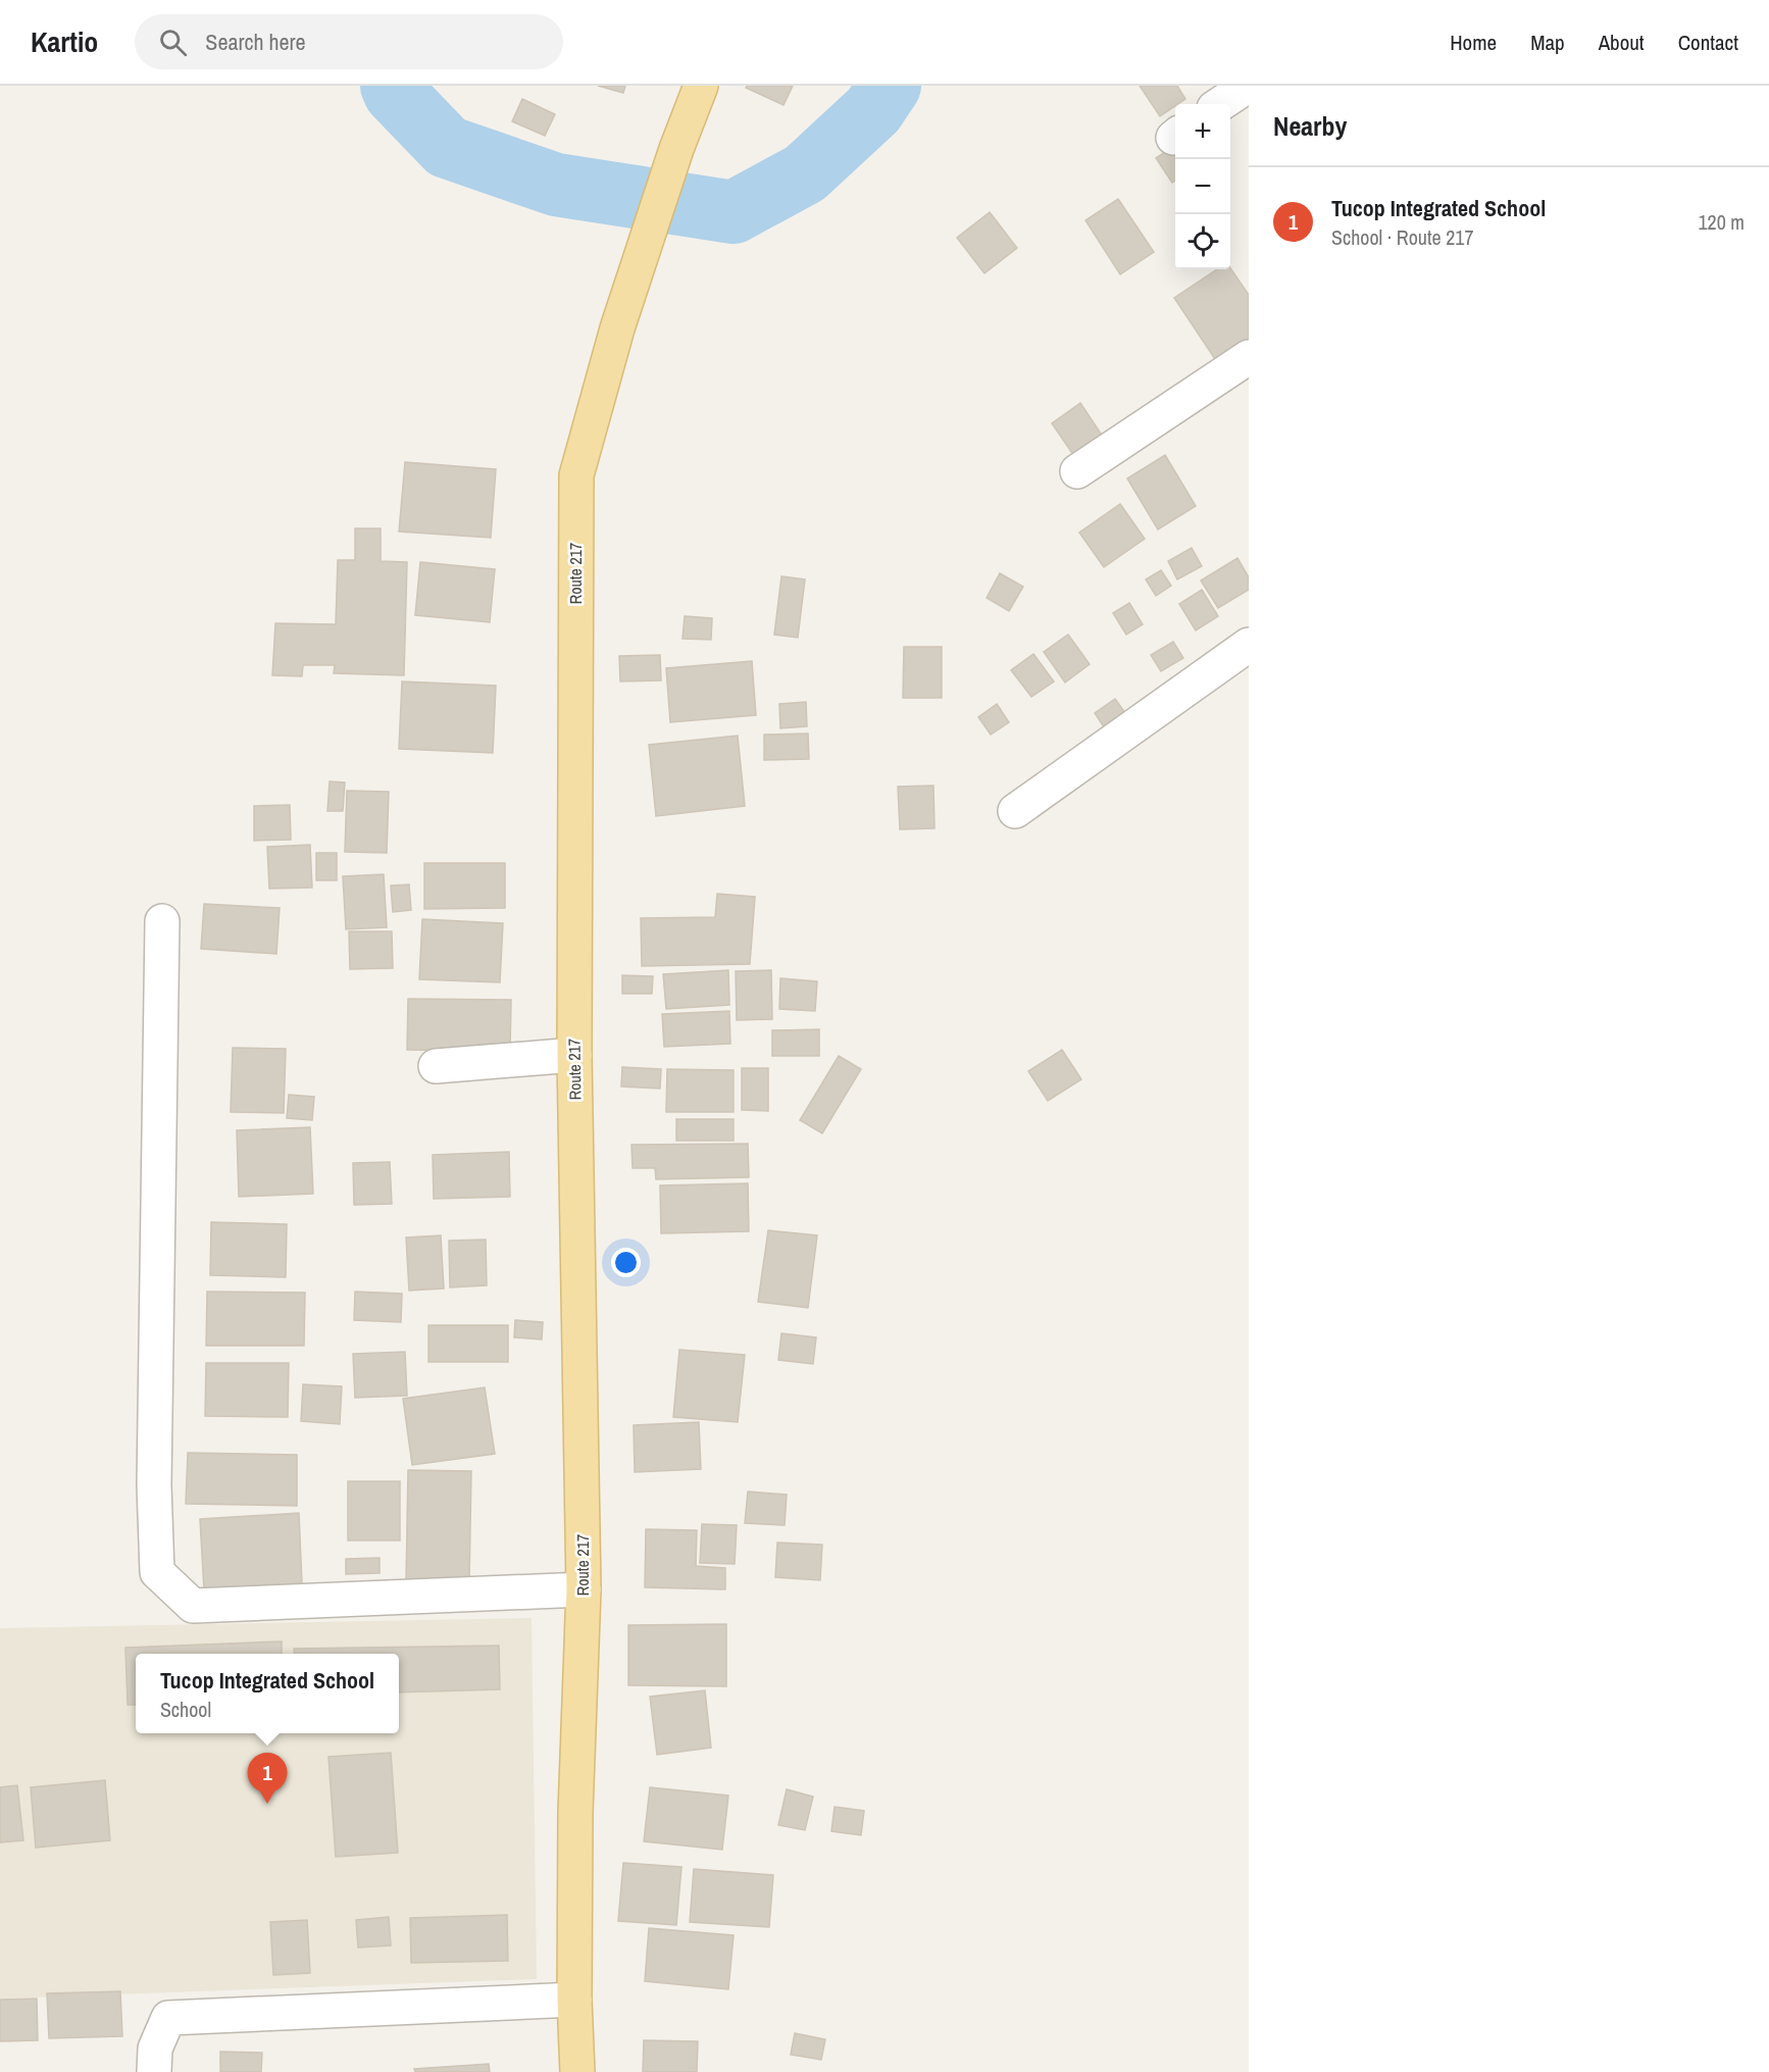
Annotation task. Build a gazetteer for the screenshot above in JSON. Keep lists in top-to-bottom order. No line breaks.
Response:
{"streets":{"main road":["Route 217"]},"page":{"header":"Kartio","search":"Search here","nav":["Home","Map","About","Contact"],"heading":"Nearby","map_buttons":["+","−"],"list":[{"mark":"1","name":"Tucop Integrated School","note":"School · Route 217","value":"120 m"}],"popup":["Tucop Integrated School","School"],"pins":"1"}}
